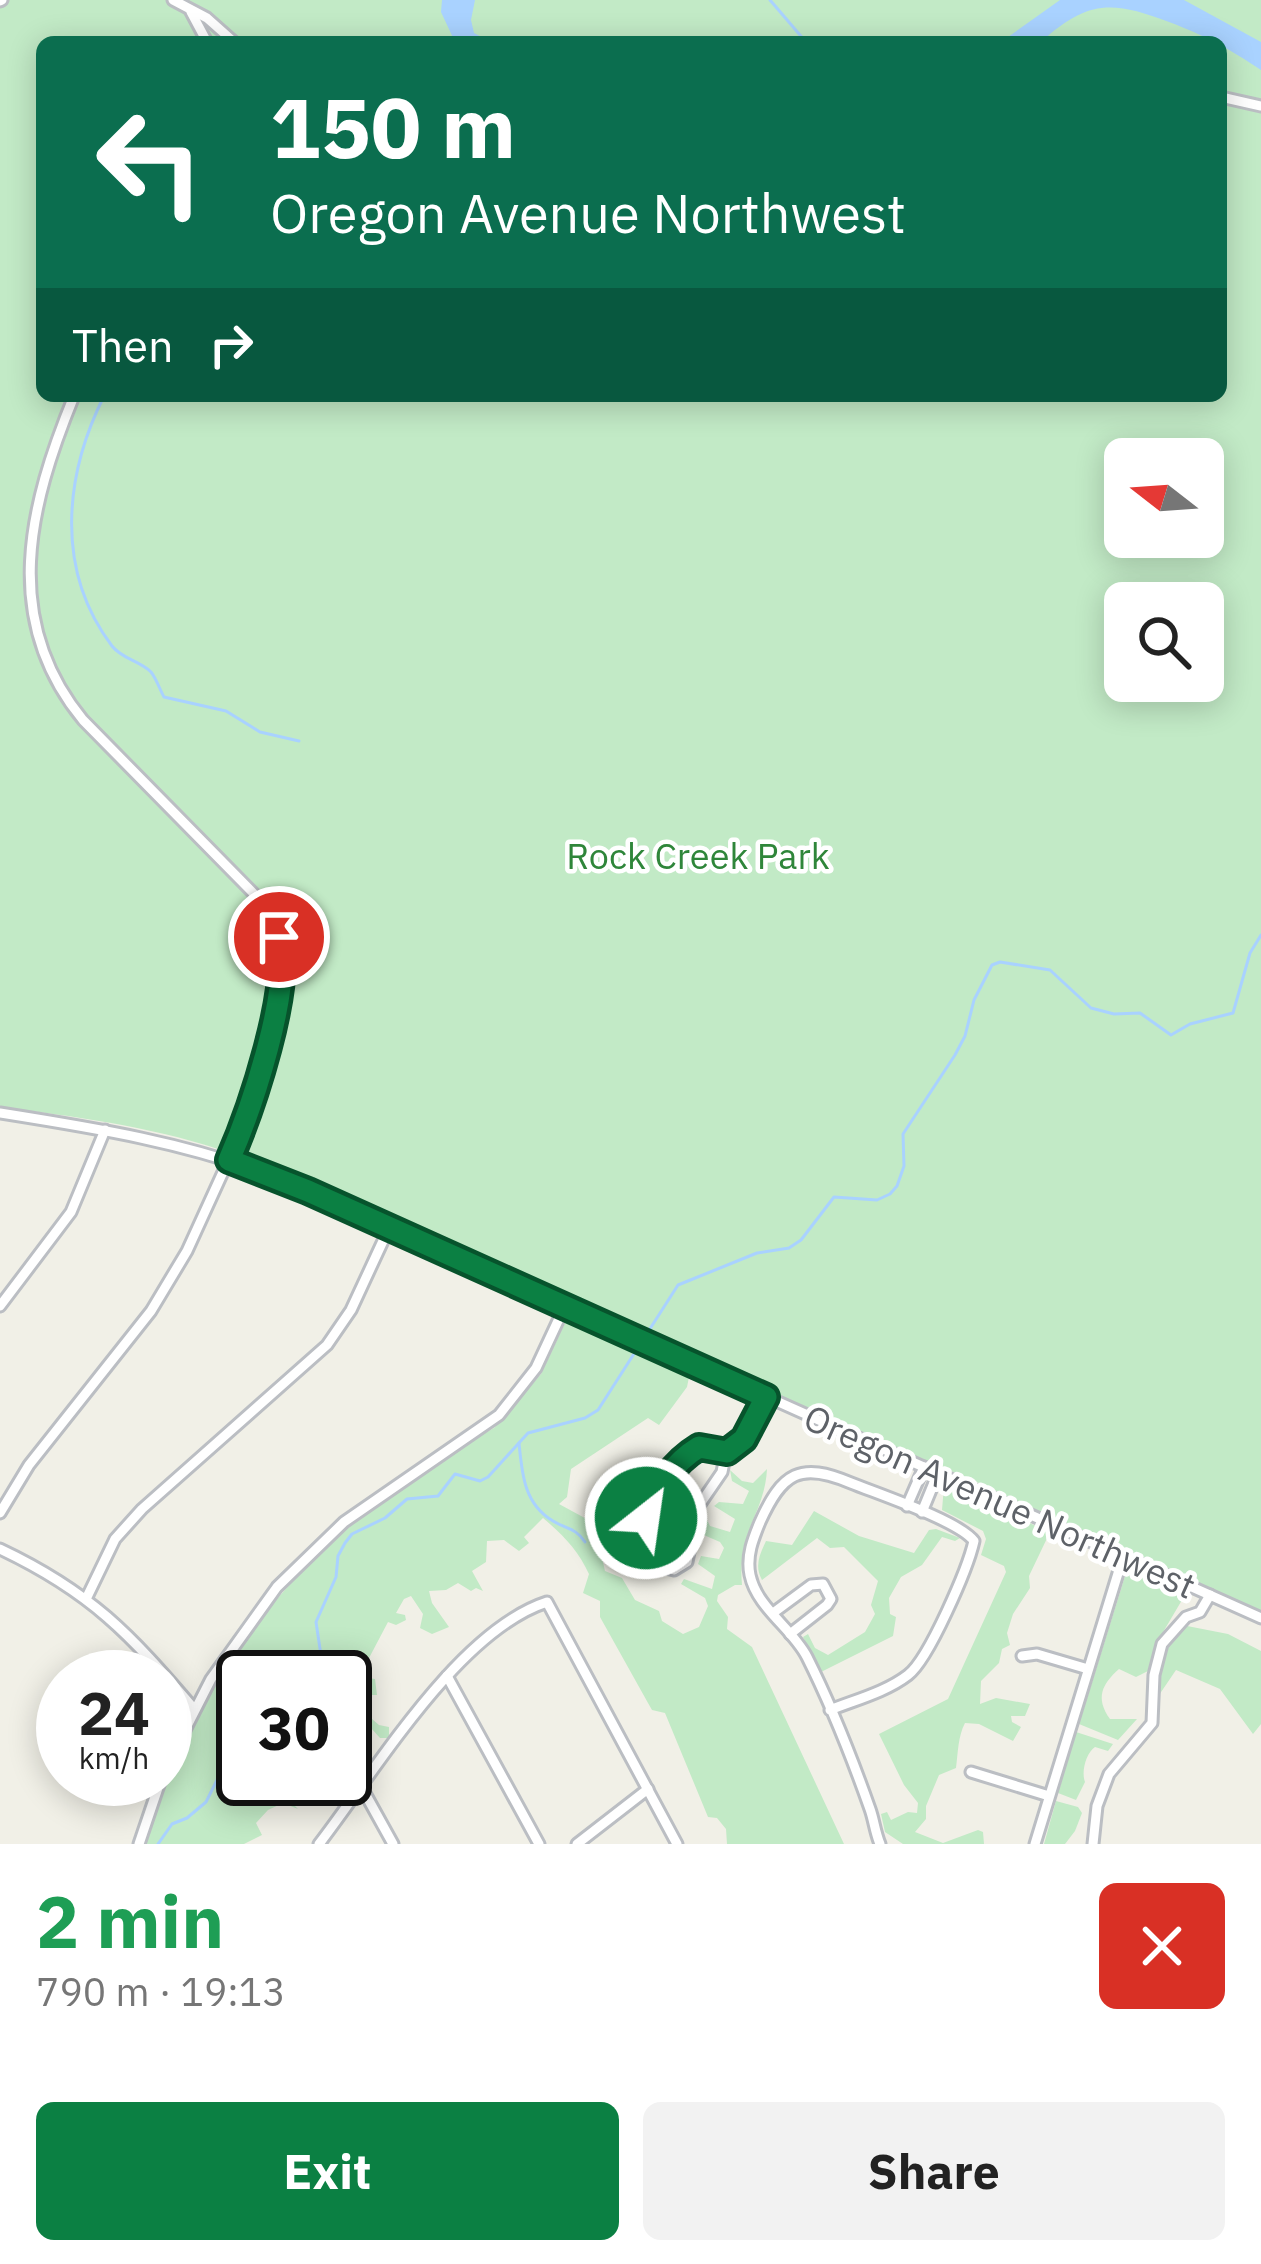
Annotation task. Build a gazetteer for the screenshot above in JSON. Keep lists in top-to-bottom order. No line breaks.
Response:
{"streets":{"street":["Oregon Avenue Northwest"]},"parks":["Rock Creek Park"],"north":"left","page":{"turn":["150 m","Oregon Avenue Northwest"],"then":"Then","speed":"24 km/h","limit":"30","heading":["2 min","790 m · 19:13"],"buttons":["Exit","Share"]}}
